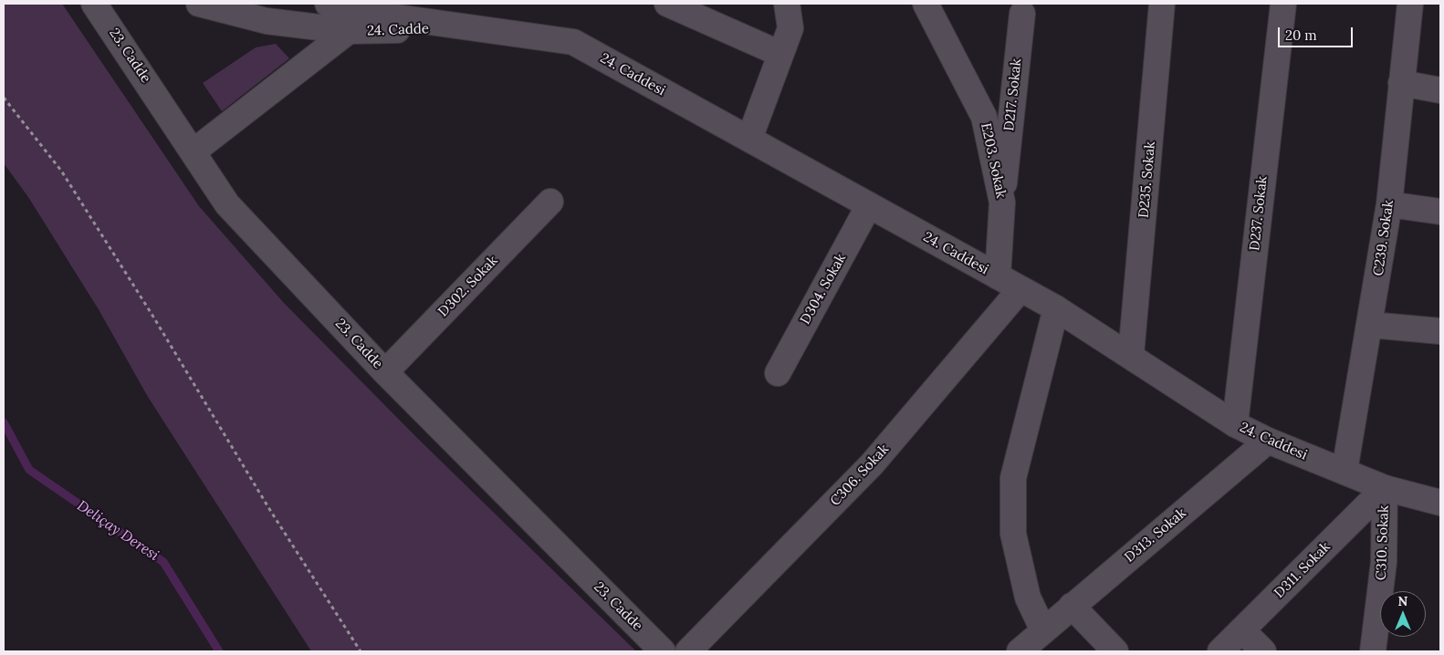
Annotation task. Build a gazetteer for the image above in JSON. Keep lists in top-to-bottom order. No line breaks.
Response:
{"streets":{"street":["24. Cadde","23. Cadde","24. Caddesi","D217. Sokak","E203. Sokak","D235. Sokak","D237. Sokak","C239. Sokak","D302. Sokak","D304. Sokak","C306. Sokak","D313. Sokak","C310. Sokak","D311. Sokak"]},"crossings":[["24. Cadde","24. Caddesi"],["23. Cadde","D302. Sokak"],["24. Caddesi","E203. Sokak"],["24. Caddesi","D235. Sokak"],["24. Caddesi","D237. Sokak"],["24. Caddesi","C239. Sokak"],["24. Caddesi","D304. Sokak"],["24. Caddesi","C306. Sokak"],["24. Caddesi","D313. Sokak"],["24. Caddesi","C310. Sokak"],["24. Caddesi","D311. Sokak"],["D217. Sokak","E203. Sokak"],["C310. Sokak","D311. Sokak"]],"water":["Deliçay Deresi"],"scale_bar":"20 m","north":"top"}
